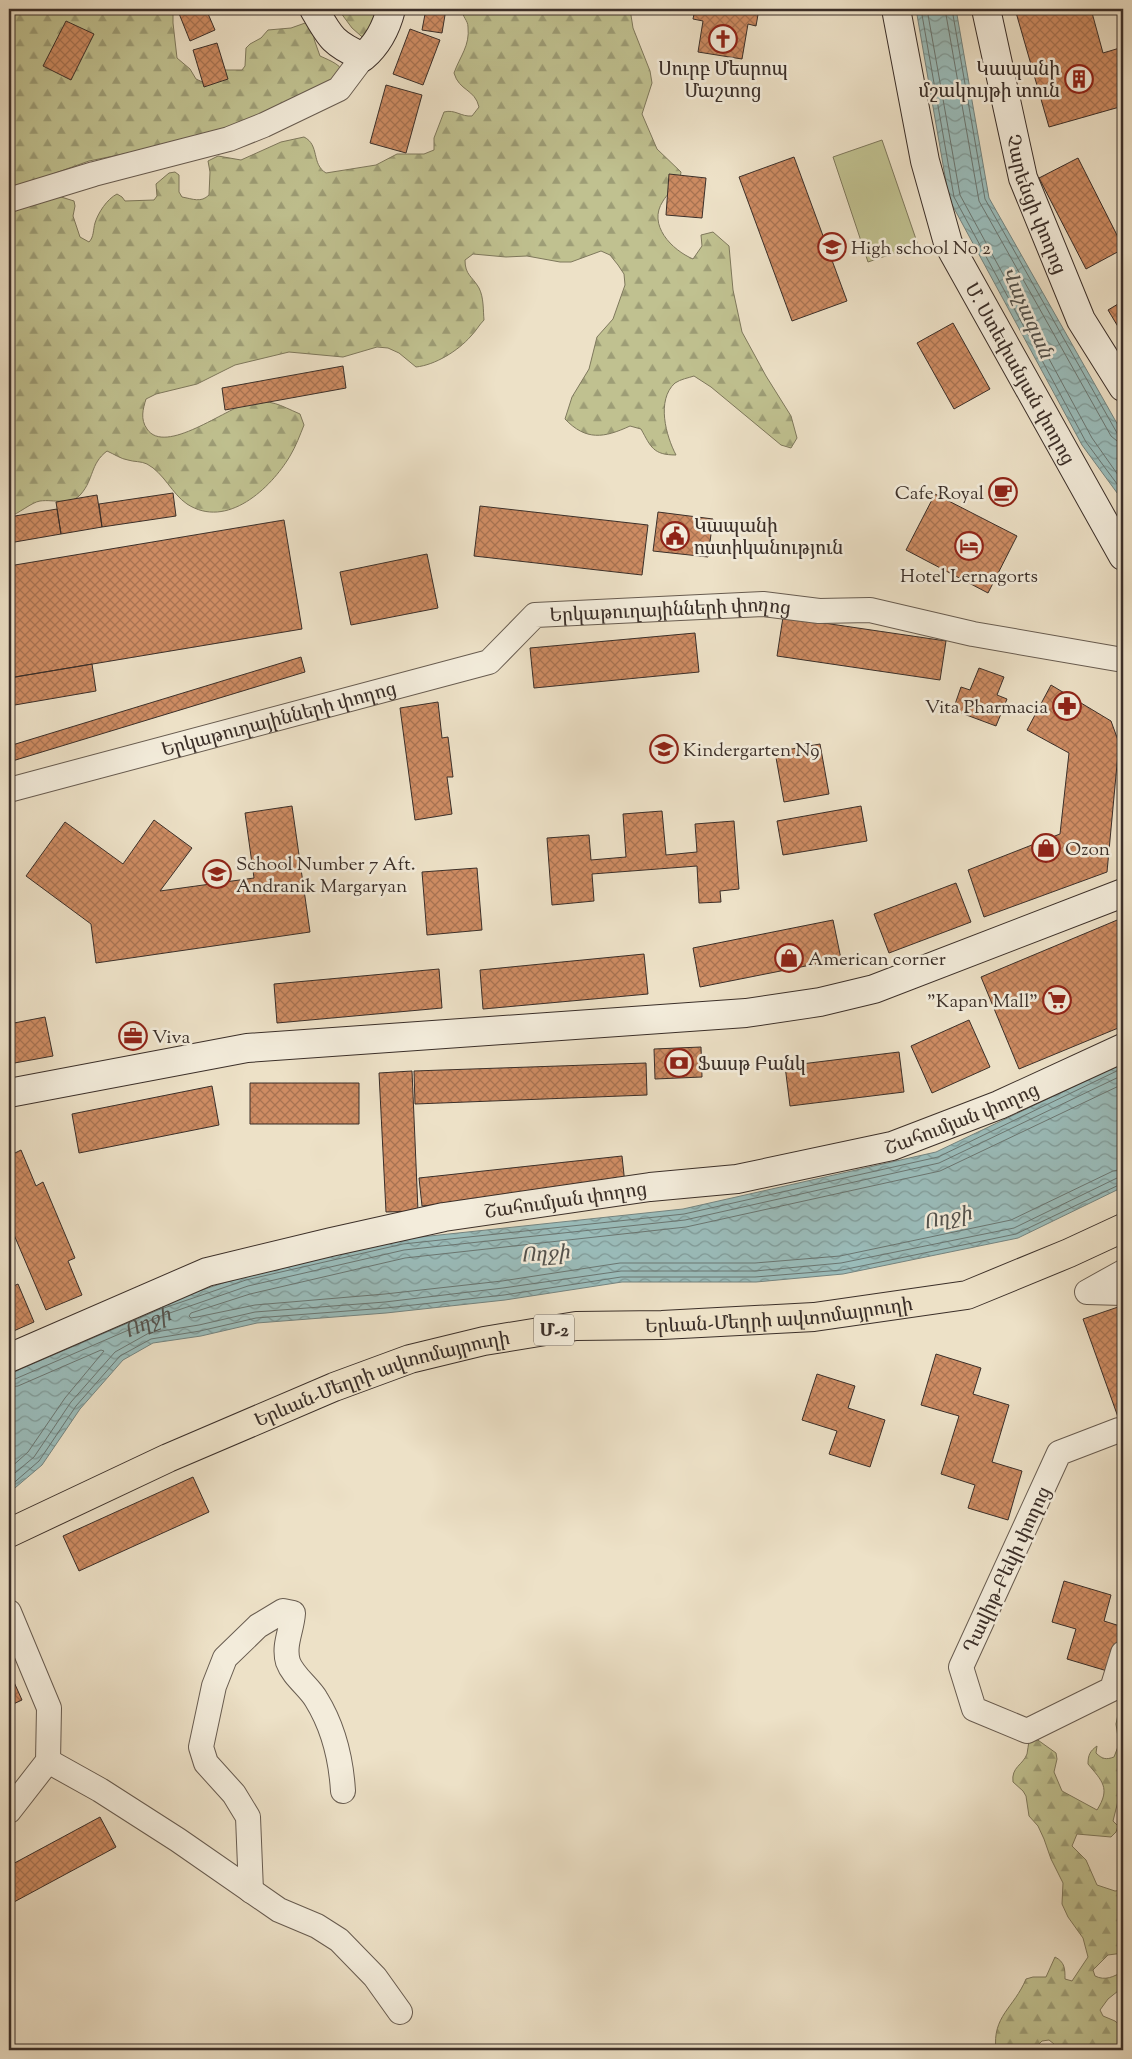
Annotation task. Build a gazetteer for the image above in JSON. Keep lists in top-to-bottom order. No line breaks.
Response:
{"streets":{"highway":["Երևան-Մեղրի ավտոմայրուղի","Մ-2"],"street":["Չարենցի փողոց","Մ. Ստեփանյան փողոց","Երկաթուղայինների փողոց","Շահումյան փողոց","Դավիթ-Բեկի փողոց"]},"water":["Վաչագան","Ողջի"],"places":{"church":["Սուրբ Մեսրոպ Մաշտոց"],"building":["Կապանի մշակույթի տուն"],"school or university":["High school No 2","Kindergarten N9","School Number 7 Aft. Andranik Margaryan"],"cafe":["Cafe Royal"],"public building":["Կապանի ոստիկանություն"],"hotel":["Hotel Lernagorts"],"pharmacy":["Vita Pharmacia"],"shop":["Ozon","American corner"],"supermarket":["\"Kapan Mall\""],"office":["Viva"],"bank":["Ֆասթ Բանկ"]}}
